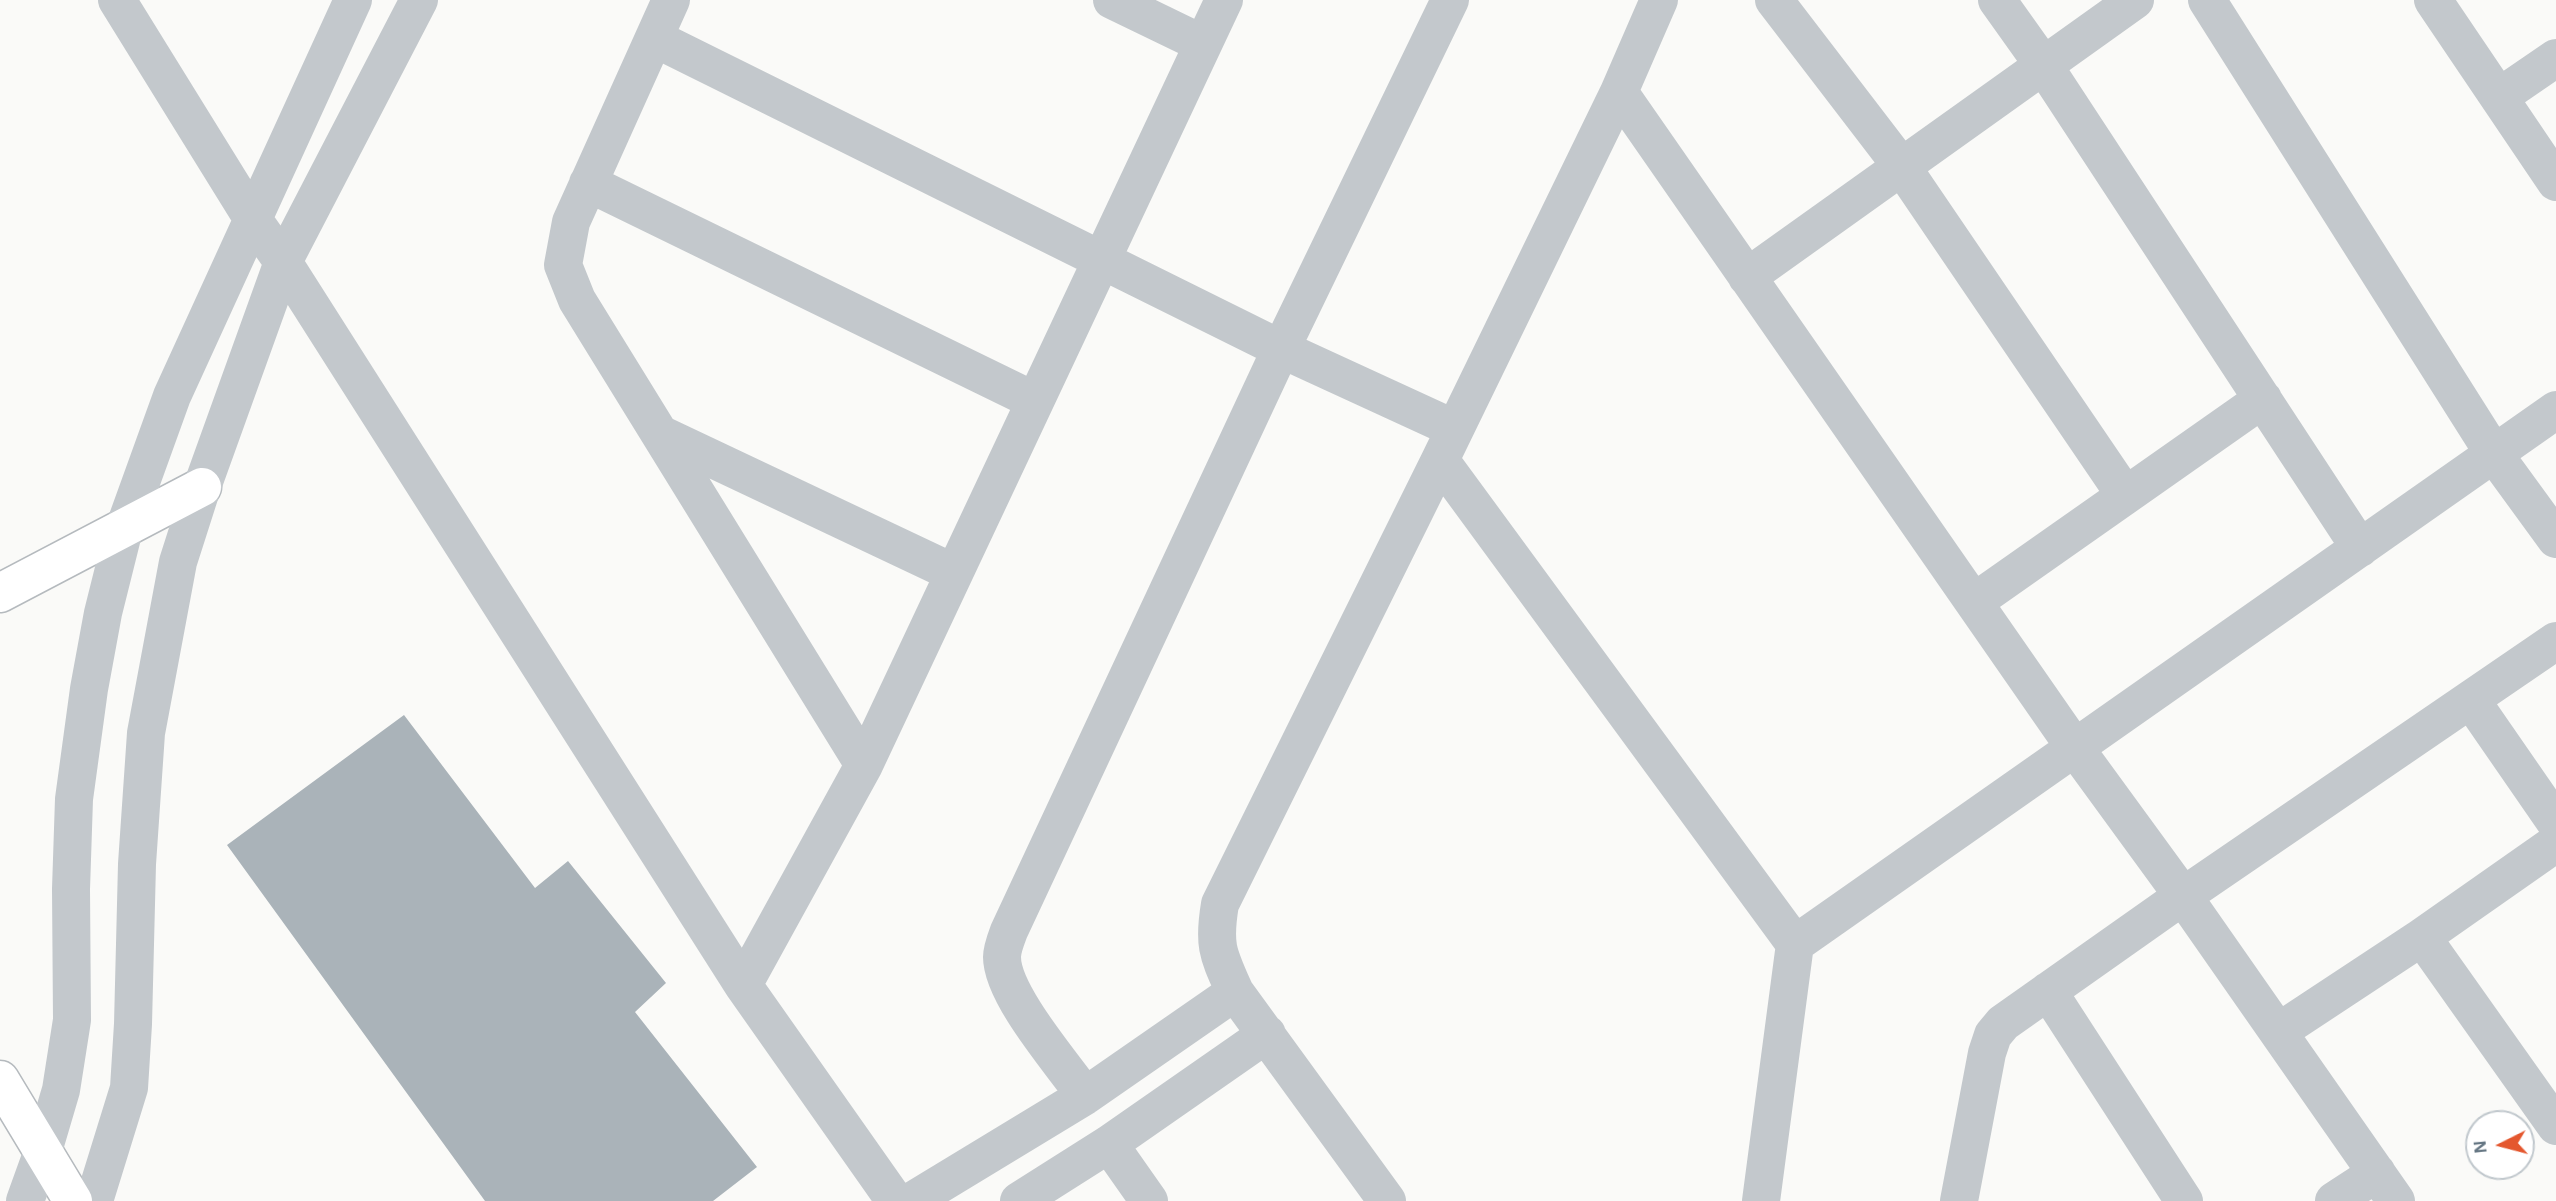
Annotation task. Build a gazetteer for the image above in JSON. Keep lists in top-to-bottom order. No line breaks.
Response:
{"north":"left"}
